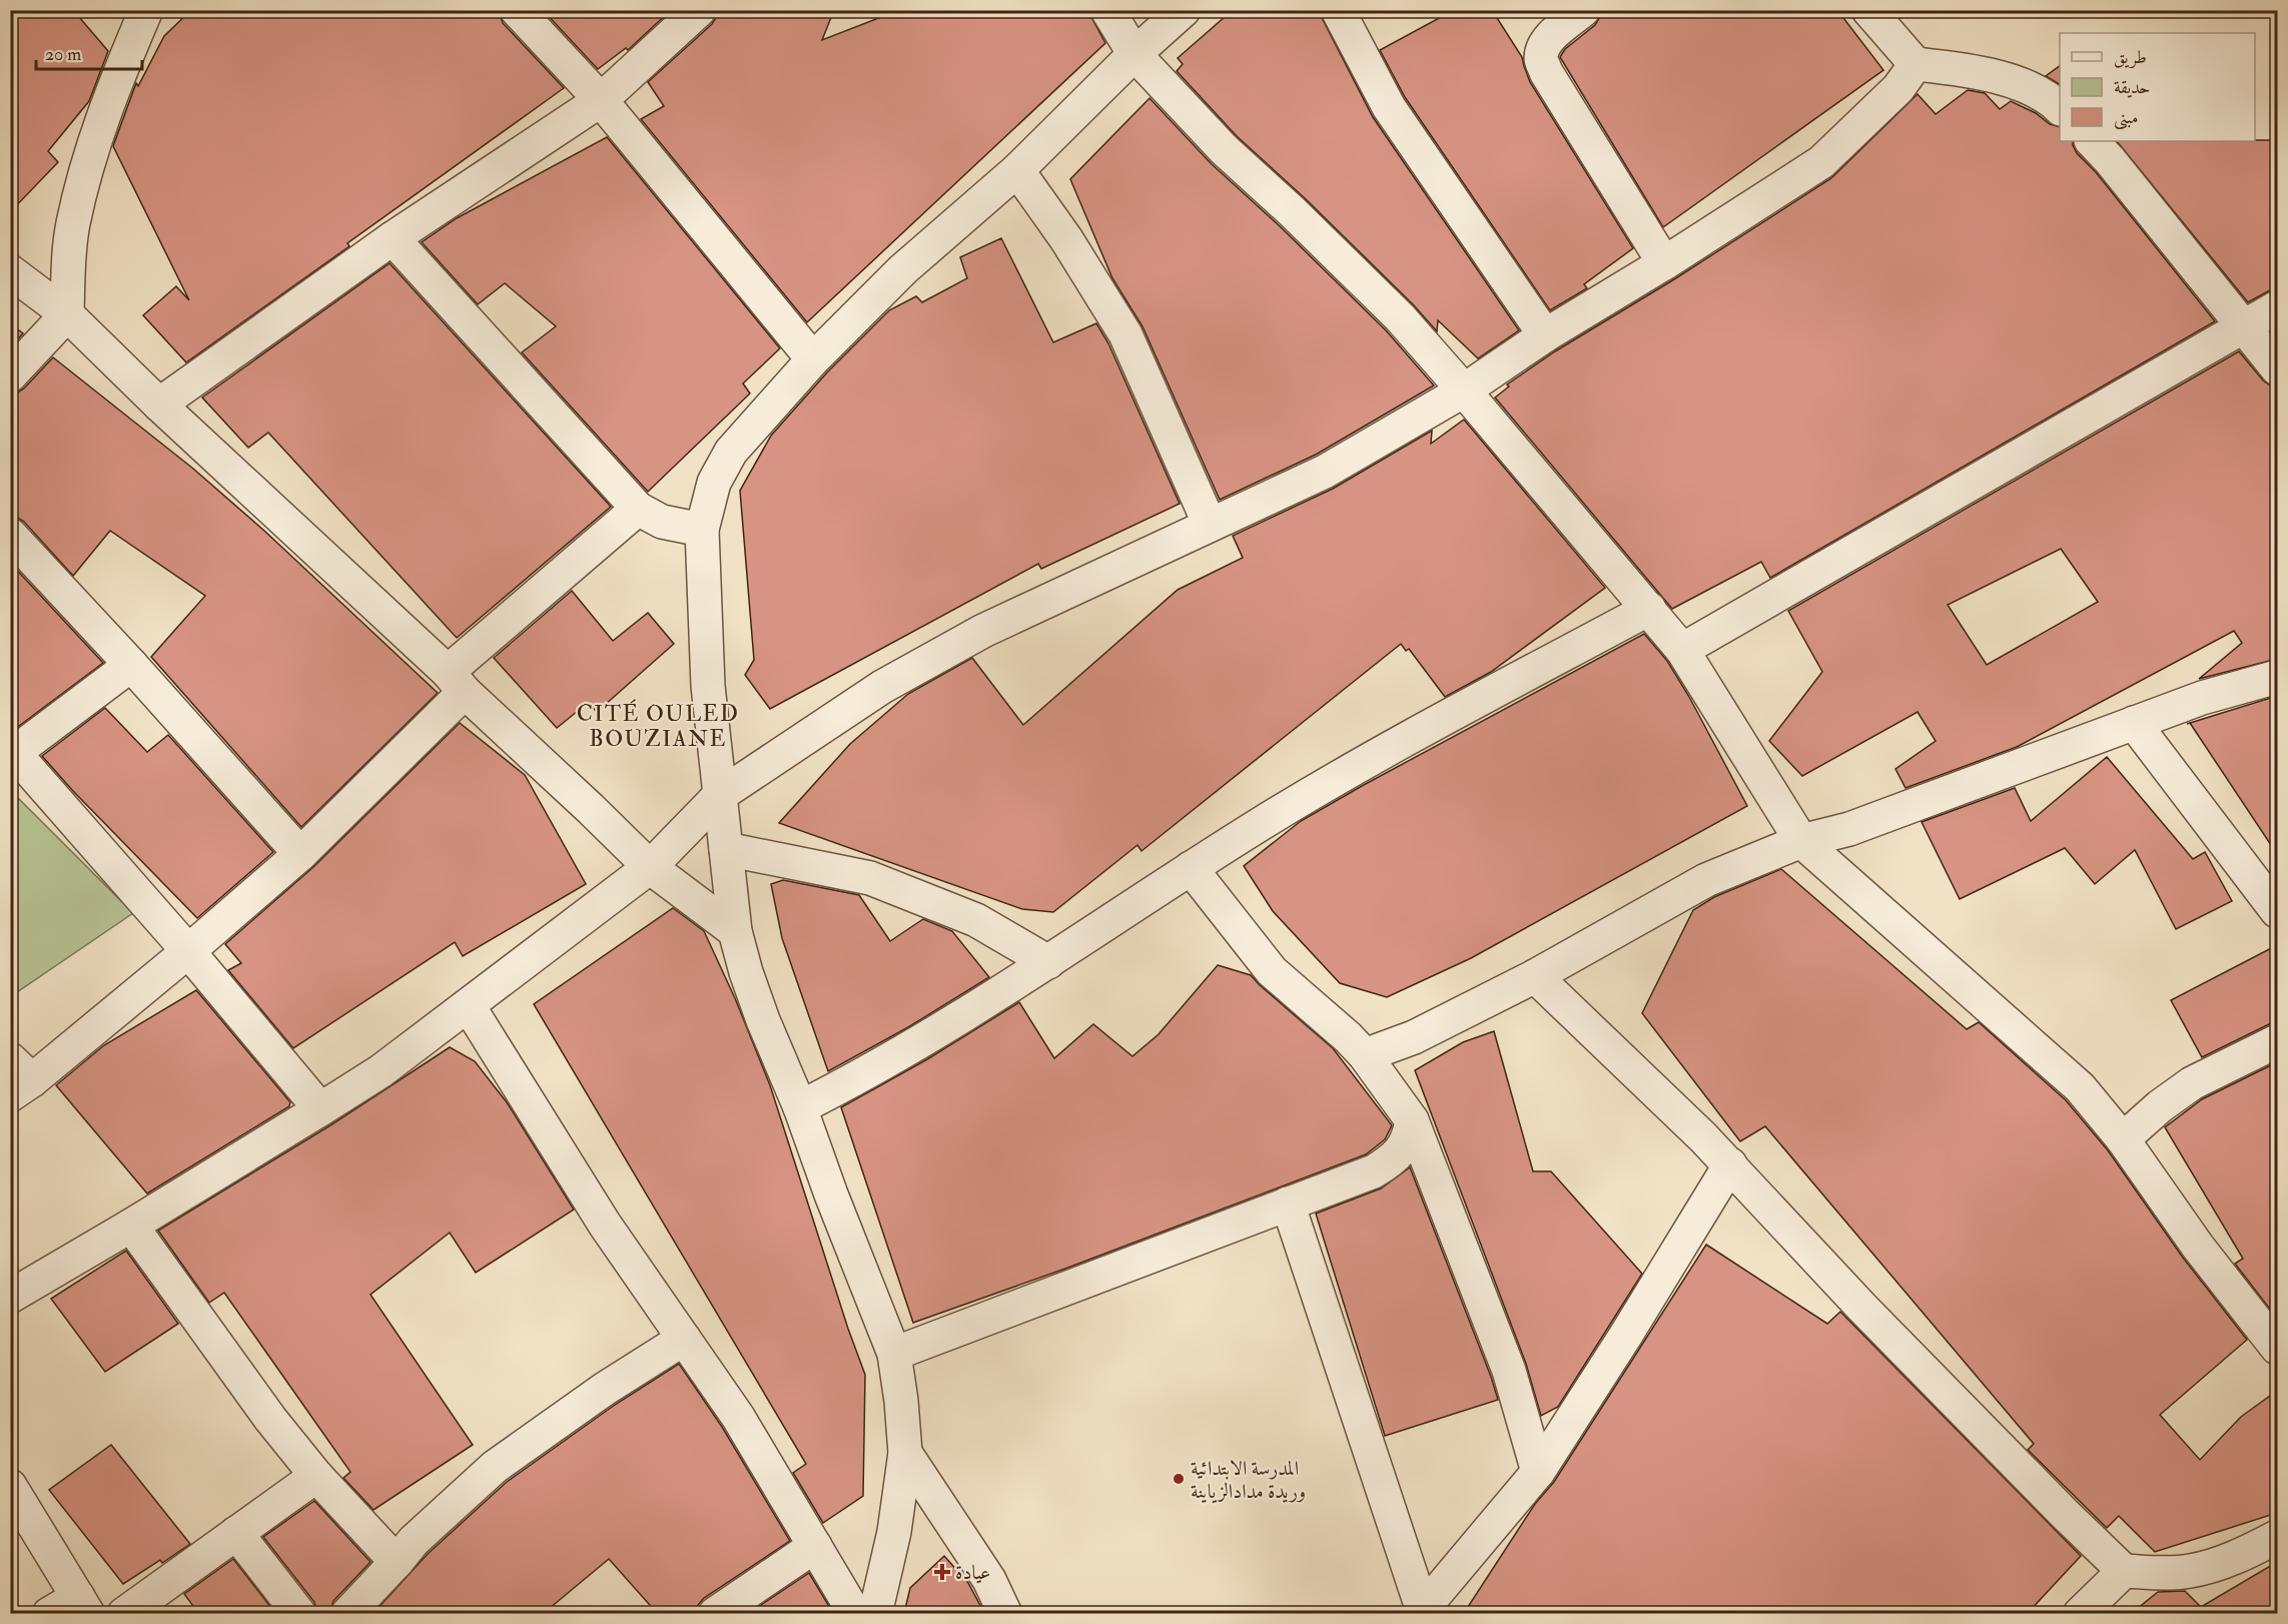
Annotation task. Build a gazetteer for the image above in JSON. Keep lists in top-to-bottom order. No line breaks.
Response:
{"districts":["CITÉ OULED BOUZIANE"],"places":{"other":["المدرسة الابتدائية وريدة مدادالزياينة"],"health":["عيادة"]},"legend":["طريق","حديقة","مبنى"],"scale_bar":"20 m"}
